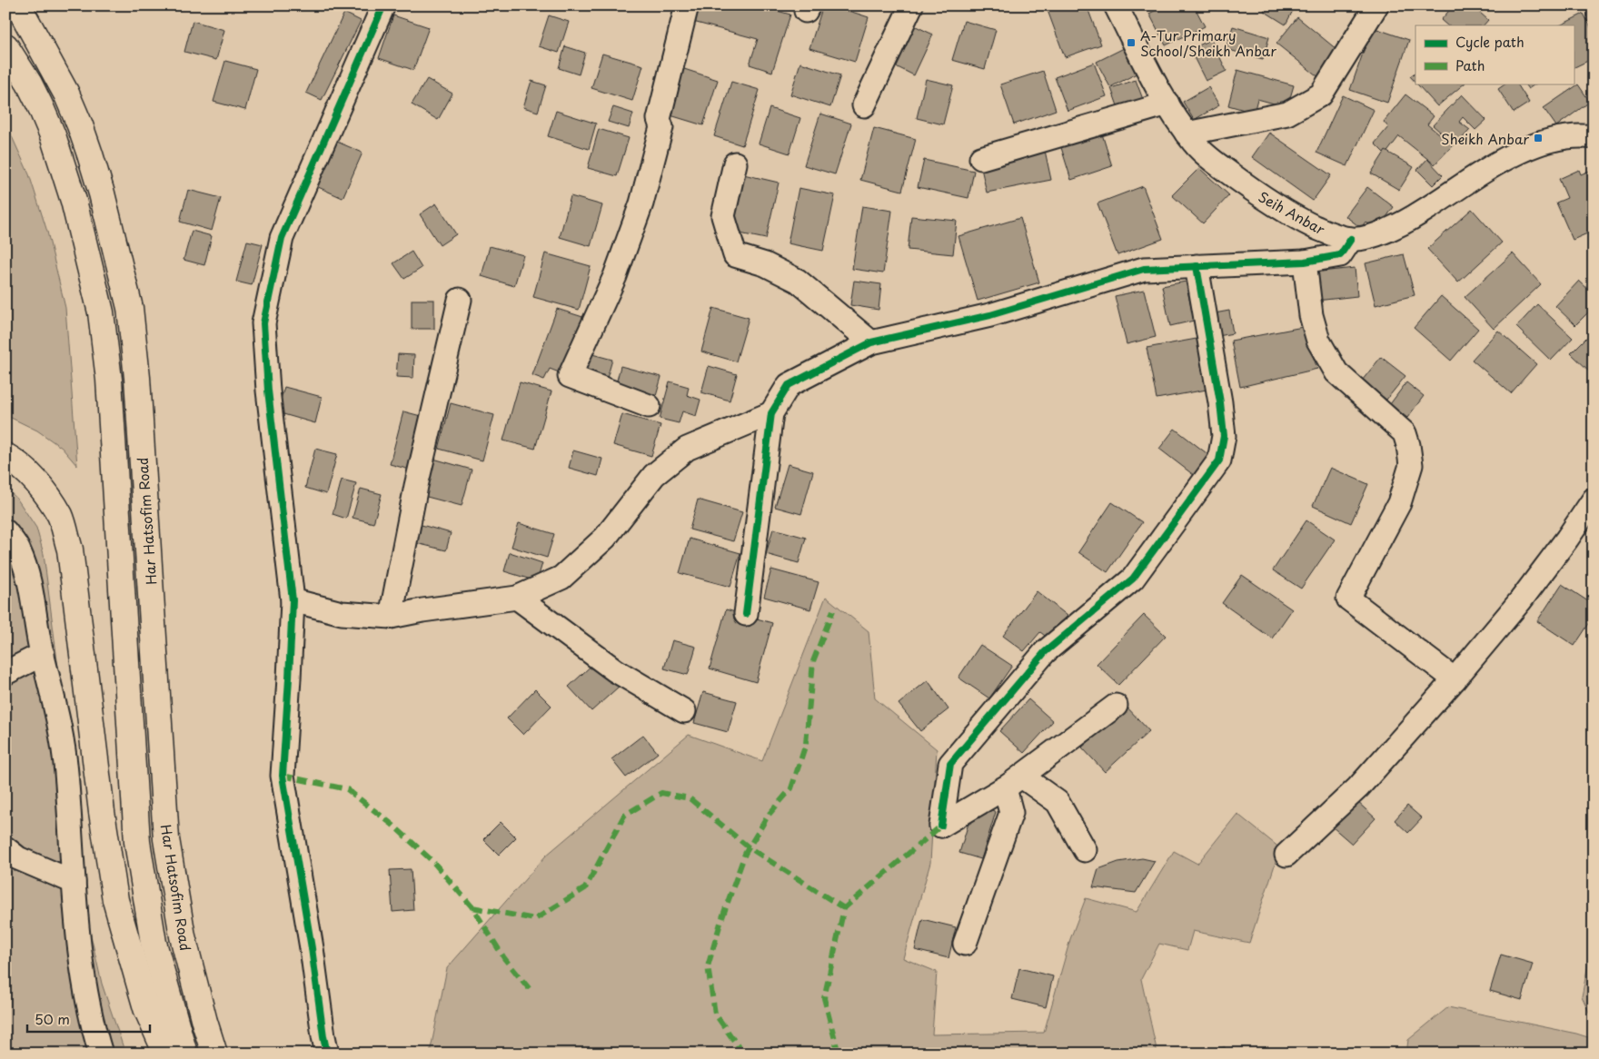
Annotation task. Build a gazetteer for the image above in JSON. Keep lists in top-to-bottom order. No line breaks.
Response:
{"streets":{"main road":["Har Hatsofim Road"],"street":["Seih Anbar"]},"places":{"transit":["A-Tur Primary School/Sheikh Anbar","Sheikh Anbar"]},"legend":["Cycle path","Path"],"scale_bar":"50 m"}
